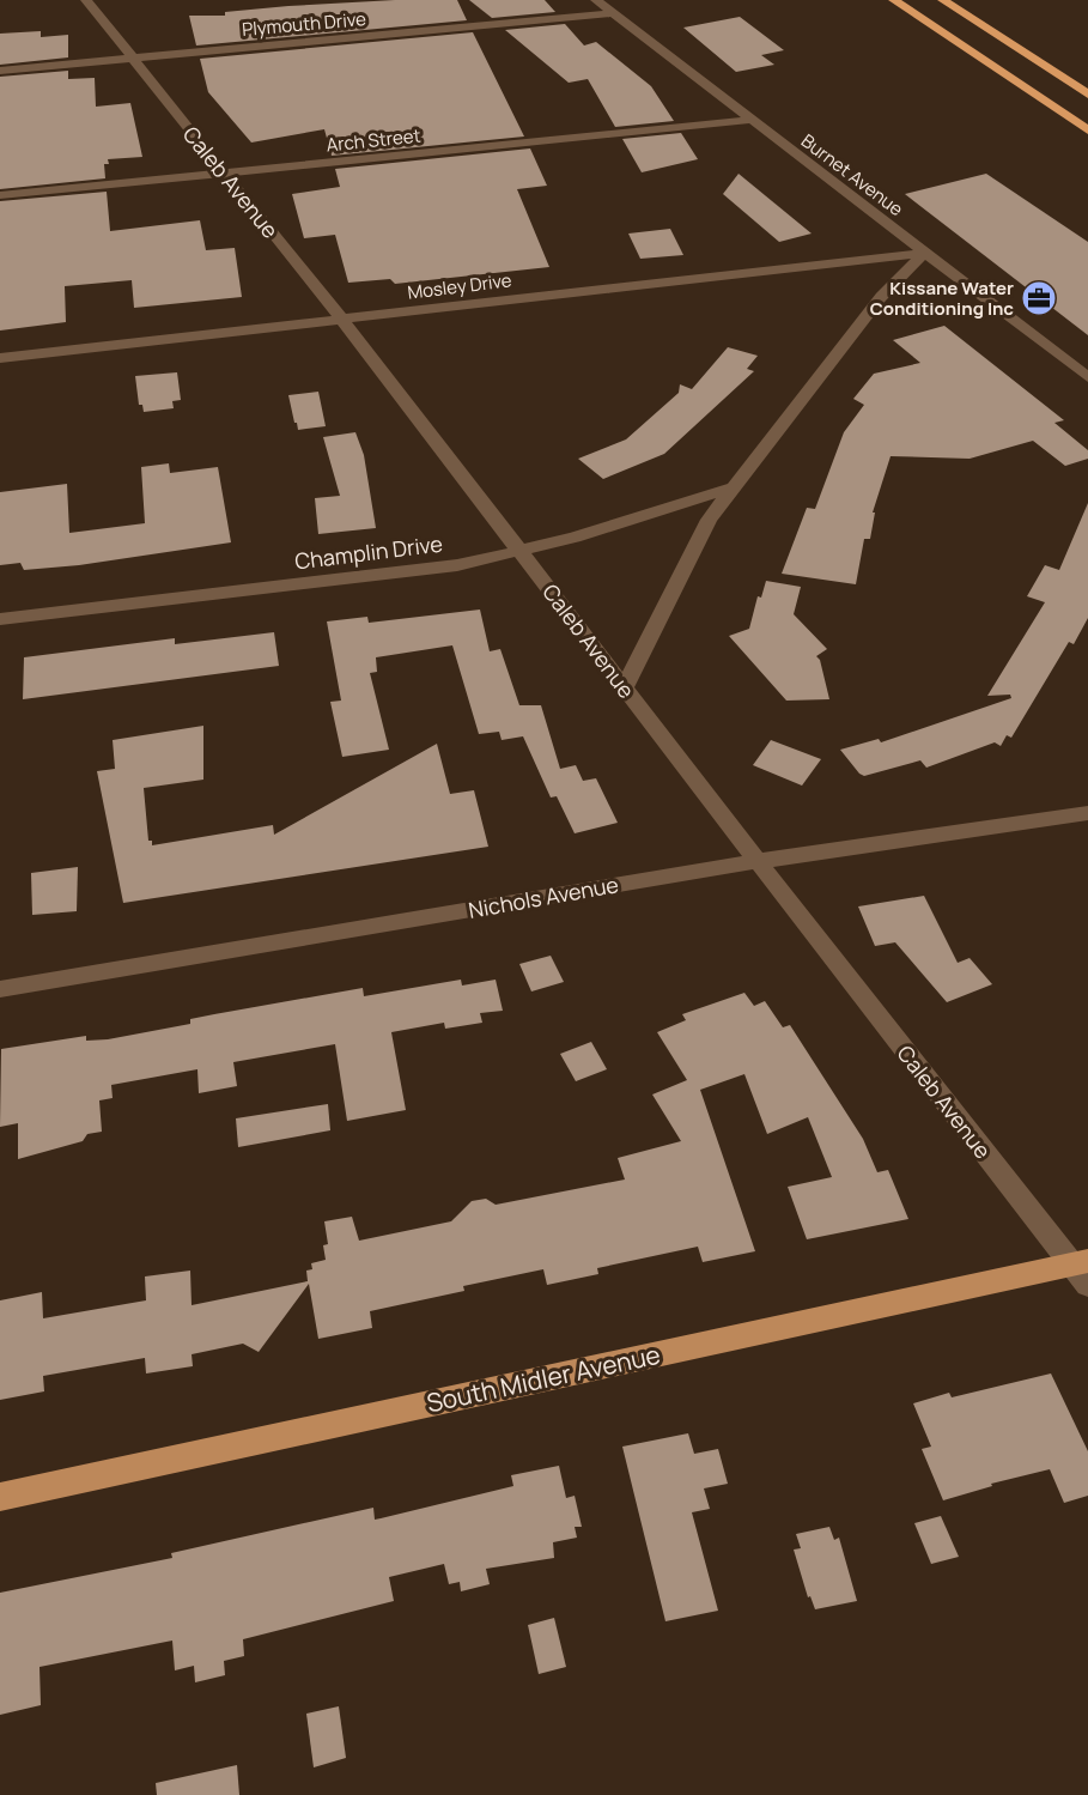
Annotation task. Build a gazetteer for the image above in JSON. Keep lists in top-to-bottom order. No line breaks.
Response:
{"streets":{"main road":["South Midler Avenue"],"street":["Plymouth Drive","Arch Street","Burnet Avenue","Caleb Avenue","Mosley Drive","Champlin Drive","Nichols Avenue"]},"crossings":[["Plymouth Drive","Burnet Avenue"],["Plymouth Drive","Caleb Avenue"],["Arch Street","Burnet Avenue"],["Arch Street","Caleb Avenue"],["Burnet Avenue","Mosley Drive"],["Caleb Avenue","Mosley Drive"],["Caleb Avenue","Champlin Drive"],["Caleb Avenue","Nichols Avenue"],["Caleb Avenue","South Midler Avenue"]],"places":{"office":["Kissane Water Conditioning Inc"]}}
